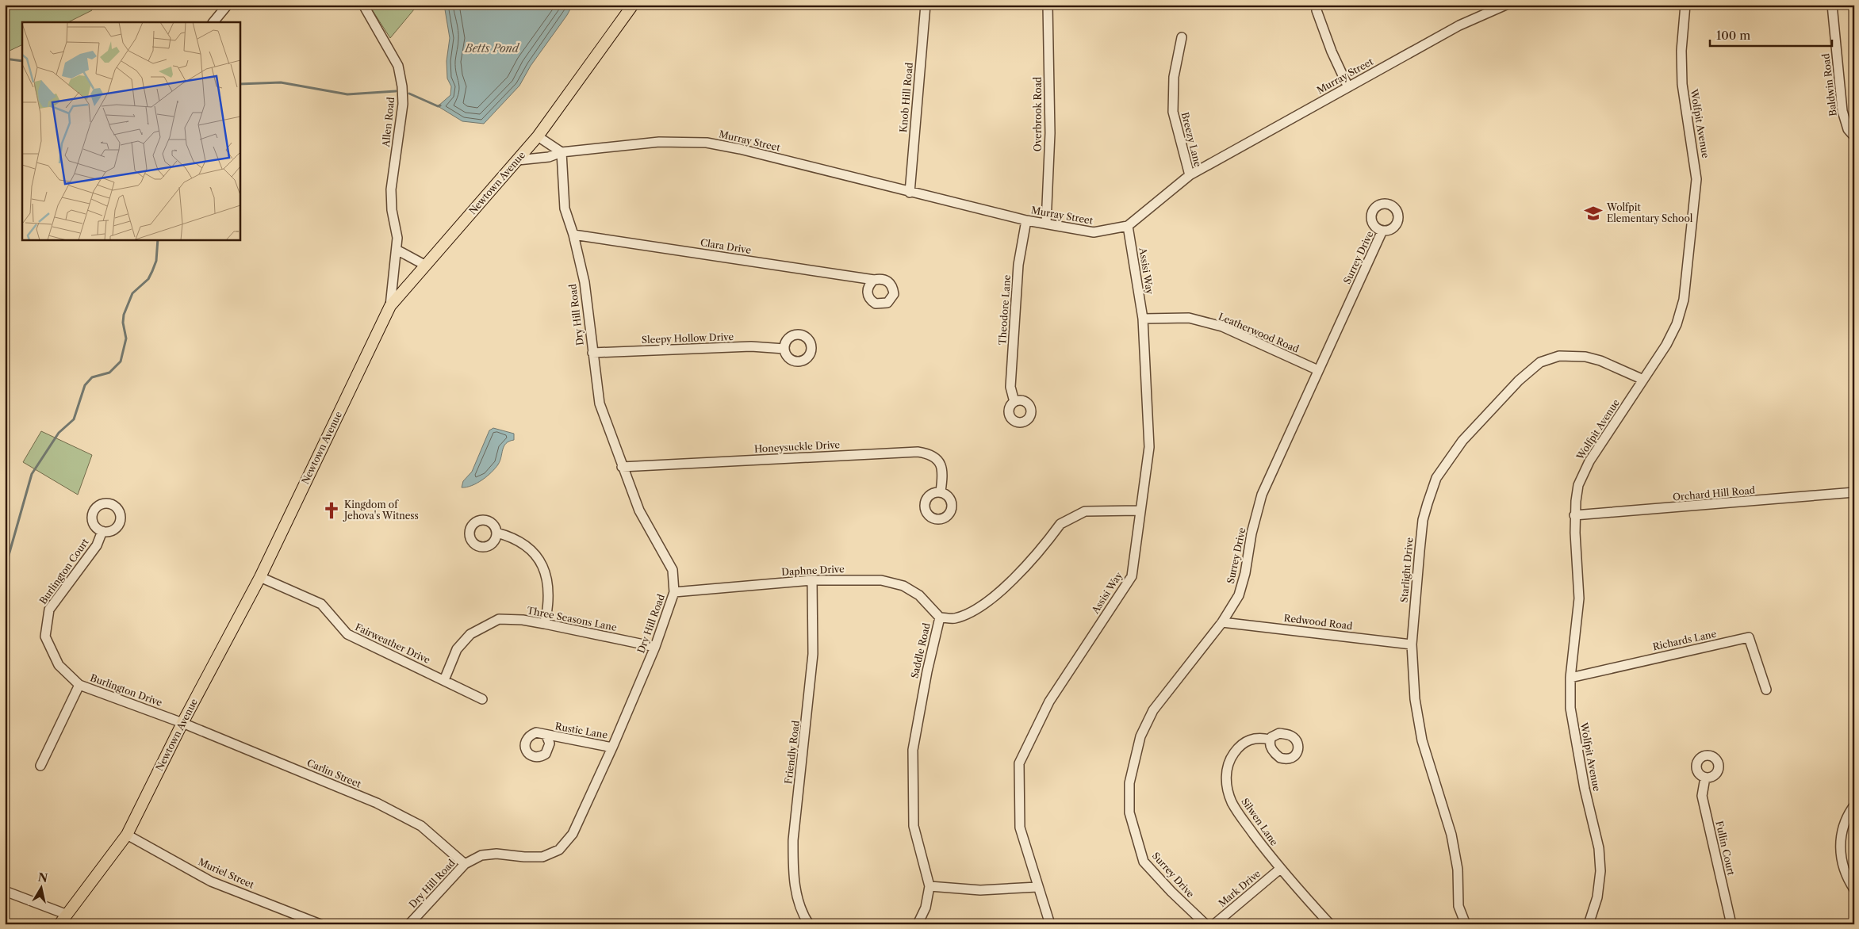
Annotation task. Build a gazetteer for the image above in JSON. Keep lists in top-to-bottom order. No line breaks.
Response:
{"streets":{"main road":["Newtown Avenue"],"street":["Murray Street","Baldwin Road","Knob Hill Road","Overbrook Road","Allen Road","Wolfpit Avenue","Breezy Lane","Clara Drive","Surrey Drive","Assisi Way","Theodore Lane","Dry Hill Road","Leatherwood Road","Sleepy Hollow Drive","Honeysuckle Drive","Orchard Hill Road","Starlight Drive","Daphne Drive","Burlington Court","Three Seasons Lane","Redwood Road","Richards Lane","Fairweather Drive","Saddle Road","Burlington Drive","Rustic Lane","Friendly Road","Carlin Street","Silwen Lane","Fullin Court","Muriel Street","Mark Drive"]},"crossings":[["Murray Street","Knob Hill Road"],["Murray Street","Overbrook Road"],["Murray Street","Breezy Lane"],["Murray Street","Newtown Avenue"],["Murray Street","Assisi Way"],["Murray Street","Theodore Lane"],["Murray Street","Dry Hill Road"],["Allen Road","Newtown Avenue"],["Wolfpit Avenue","Orchard Hill Road"],["Wolfpit Avenue","Starlight Drive"],["Wolfpit Avenue","Richards Lane"],["Newtown Avenue","Fairweather Drive"],["Newtown Avenue","Burlington Drive"],["Newtown Avenue","Carlin Street"],["Newtown Avenue","Muriel Street"],["Clara Drive","Dry Hill Road"],["Surrey Drive","Leatherwood Road"],["Surrey Drive","Redwood Road"],["Assisi Way","Leatherwood Road"],["Assisi Way","Saddle Road"],["Dry Hill Road","Sleepy Hollow Drive"],["Dry Hill Road","Honeysuckle Drive"],["Dry Hill Road","Daphne Drive"],["Dry Hill Road","Three Seasons Lane"],["Dry Hill Road","Rustic Lane"],["Dry Hill Road","Carlin Street"],["Starlight Drive","Redwood Road"],["Daphne Drive","Saddle Road"],["Daphne Drive","Friendly Road"],["Burlington Court","Burlington Drive"],["Three Seasons Lane","Fairweather Drive"],["Burlington Drive","Carlin Street"],["Silwen Lane","Mark Drive"]],"water":["Betts Pond"],"places":{"school or university":["Wolfpit Elementary School"],"church":["Kingdom of Jehova's Witness"]},"scale_bar":"100 m","north":"top"}
